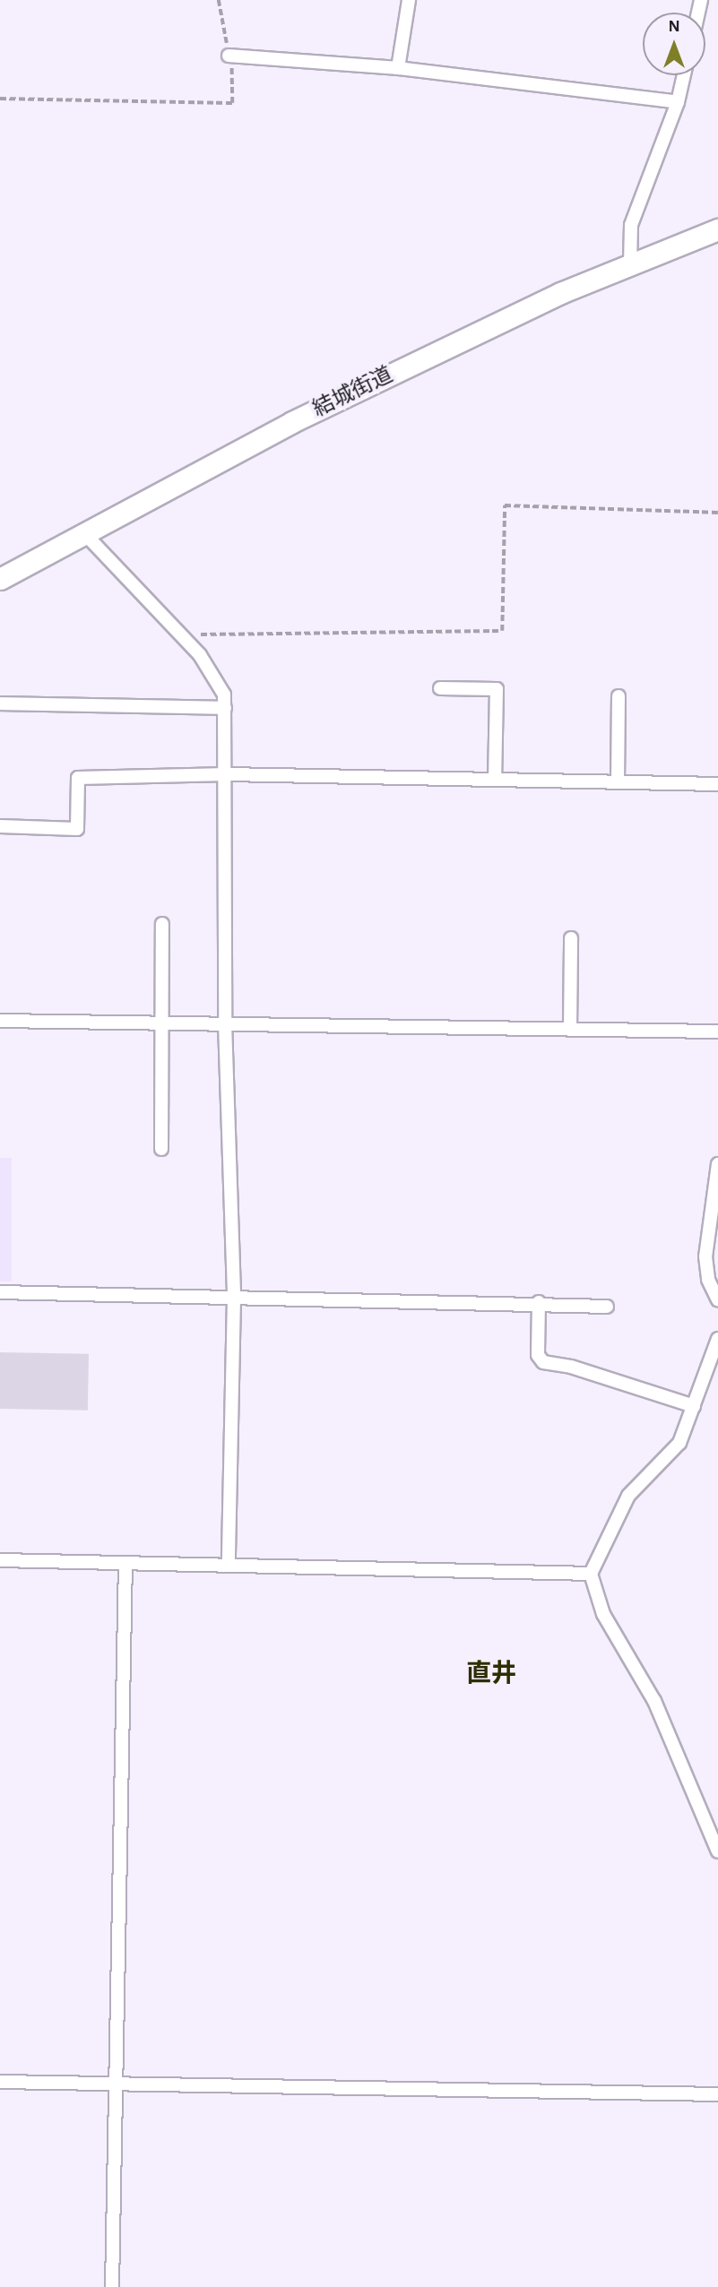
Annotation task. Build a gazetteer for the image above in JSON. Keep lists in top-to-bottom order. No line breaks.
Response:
{"streets":{"main road":["結城街道"]},"districts":["直井"],"north":"top"}
